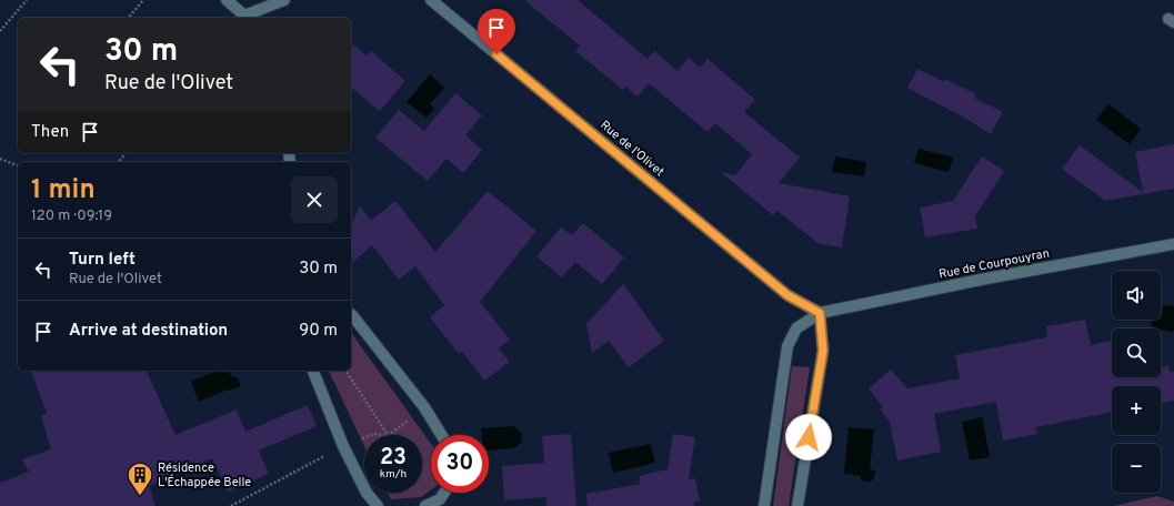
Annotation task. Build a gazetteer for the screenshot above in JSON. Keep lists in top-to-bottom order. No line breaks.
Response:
{"streets":{"street":["Rue de l'Olivet","Rue de Courpouyran"]},"crossings":[["Rue de l'Olivet","Rue de Courpouyran"]],"places":{"building":["Résidence L'Échappée Belle"]},"page":{"turn":["30 m","Rue de l'Olivet"],"then":"Then","heading":["1 min","120 m · 09:19"],"list":[{"name":"Turn left","note":"Rue de l'Olivet","value":"30 m"},{"name":"Arrive at destination","value":"90 m"}],"map_buttons":["+","−"],"speed":"23 km/h","limit":"30"}}
